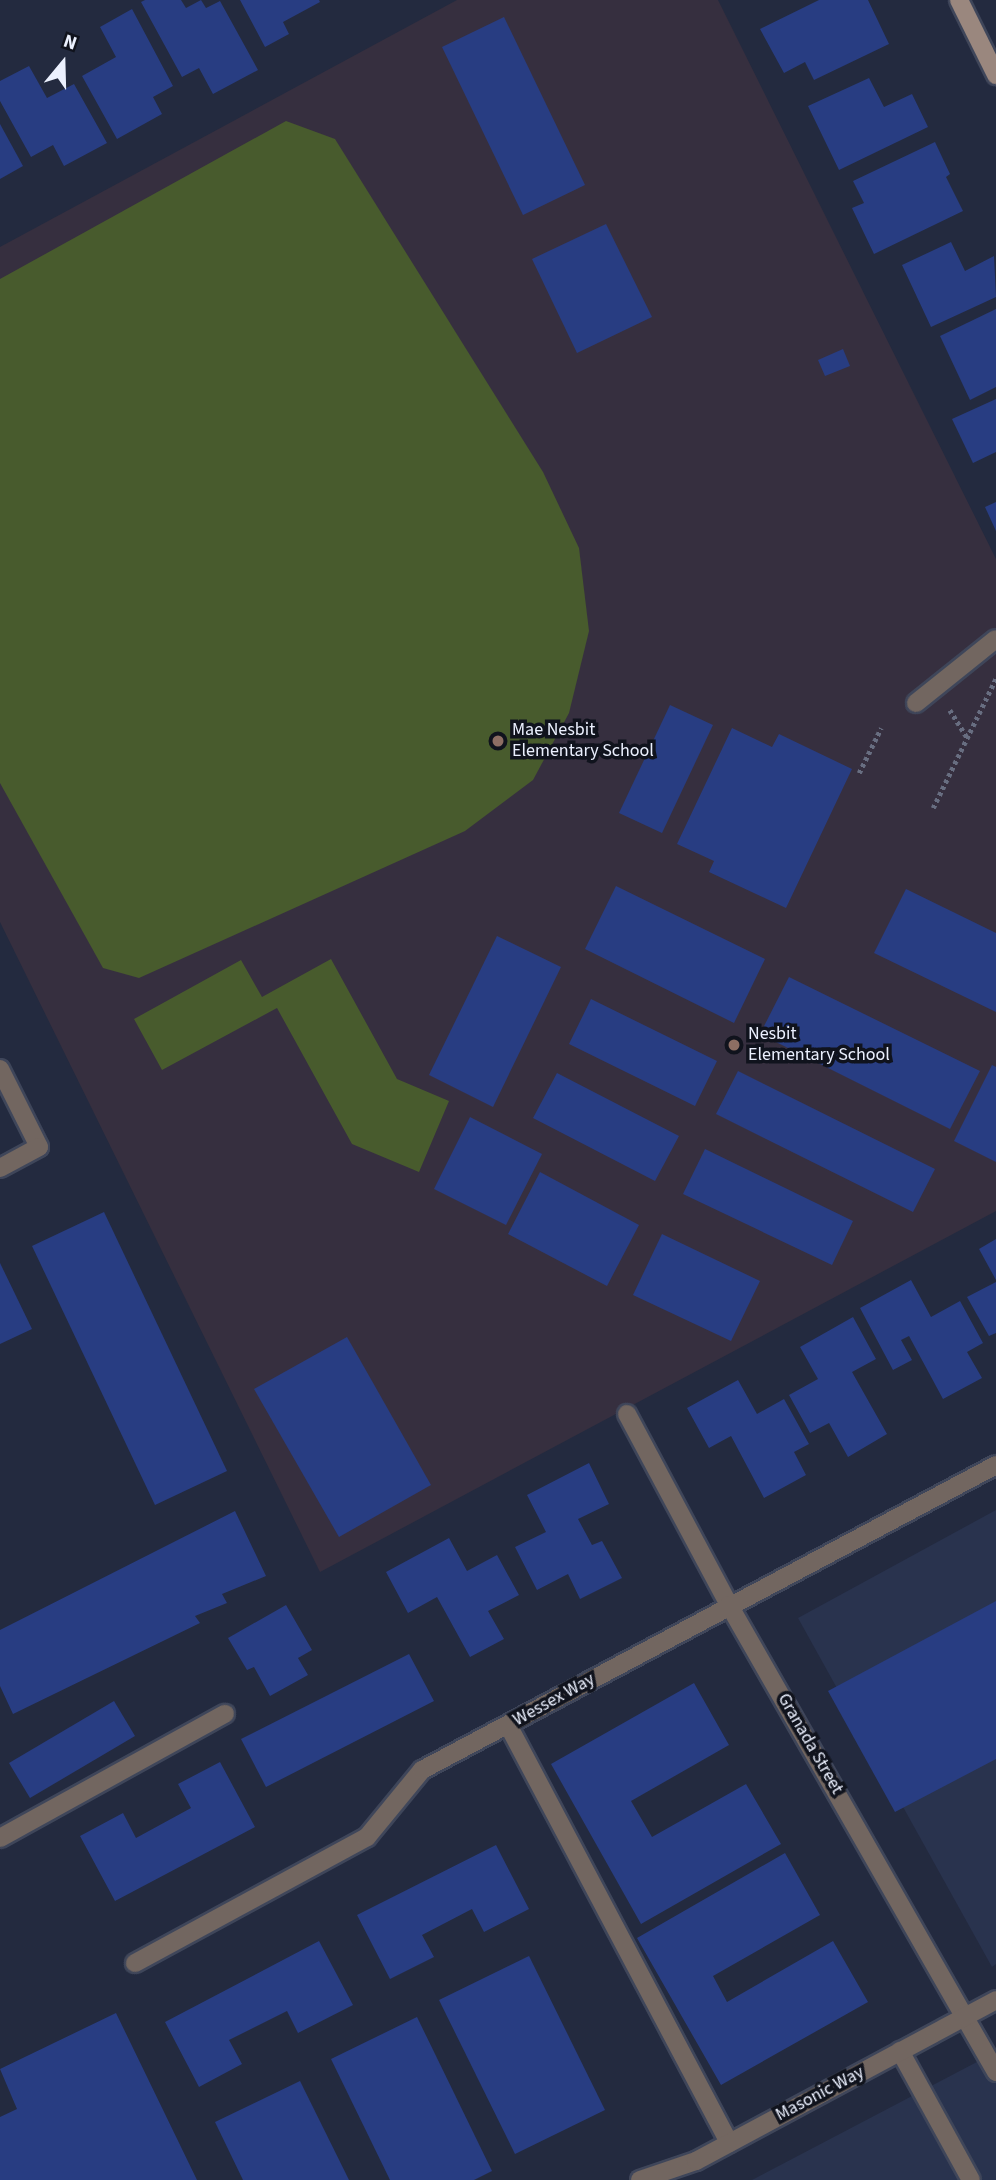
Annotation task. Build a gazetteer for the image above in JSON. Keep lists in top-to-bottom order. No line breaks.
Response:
{"streets":{"street":["Wessex Way","Granada Street","Masonic Way"]},"crossings":[["Wessex Way","Granada Street"],["Granada Street","Masonic Way"]],"places":["Mae Nesbit Elementary School","Nesbit Elementary School"],"north":"top"}
